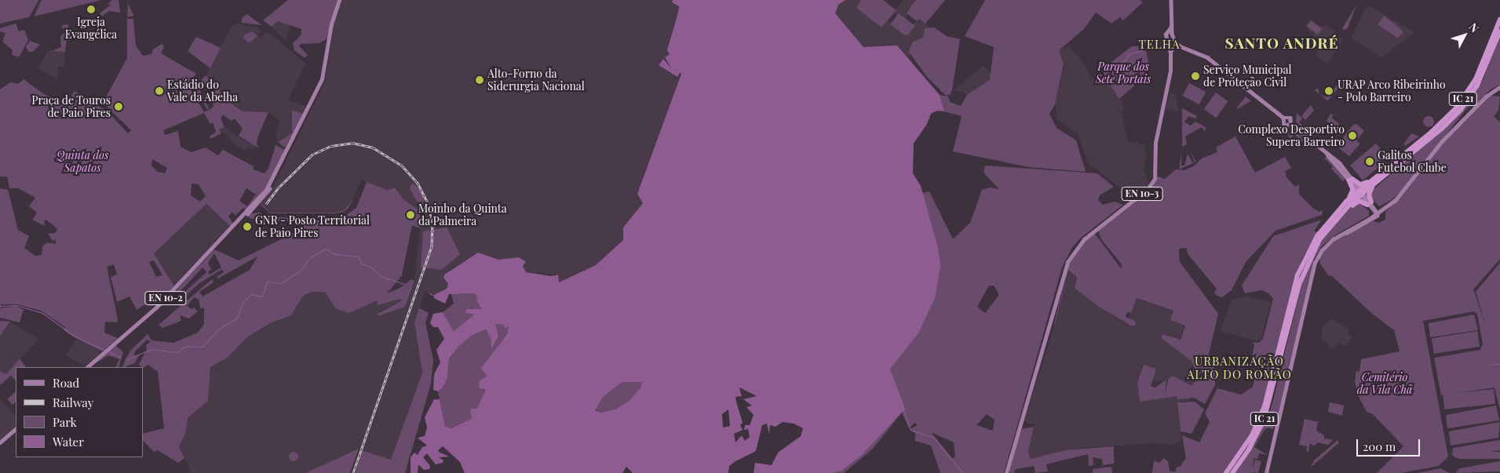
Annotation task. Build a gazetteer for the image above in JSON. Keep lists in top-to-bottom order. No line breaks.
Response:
{"streets":{"highway":["IC 21"],"main road":["EN 10-3","EN 10-2"]},"districts":["SANTO ANDRÉ","TELHA","URBANIZAÇÃO ALTO DO ROMÃO"],"parks":["Parque dos Sete Portais","Quinta dos Sapatos","Cemitério da Vila Chã"],"places":["Igreja Evangélica","Serviço Municipal de Proteção Civil","Alto-Forno da Siderurgia Nacional","Estádio do Vale da Abelha","URAP Arco Ribeirinho - Polo Barreiro","Praça de Touros de Paio Pires","Complexo Desportivo Supera Barreiro","Galitos Futebol Clube","Moinho da Quinta da Palmeira","GNR - Posto Territorial de Paio Pires"],"legend":["Road","Railway","Park","Water"],"scale_bar":"200 m","north":"top right"}
